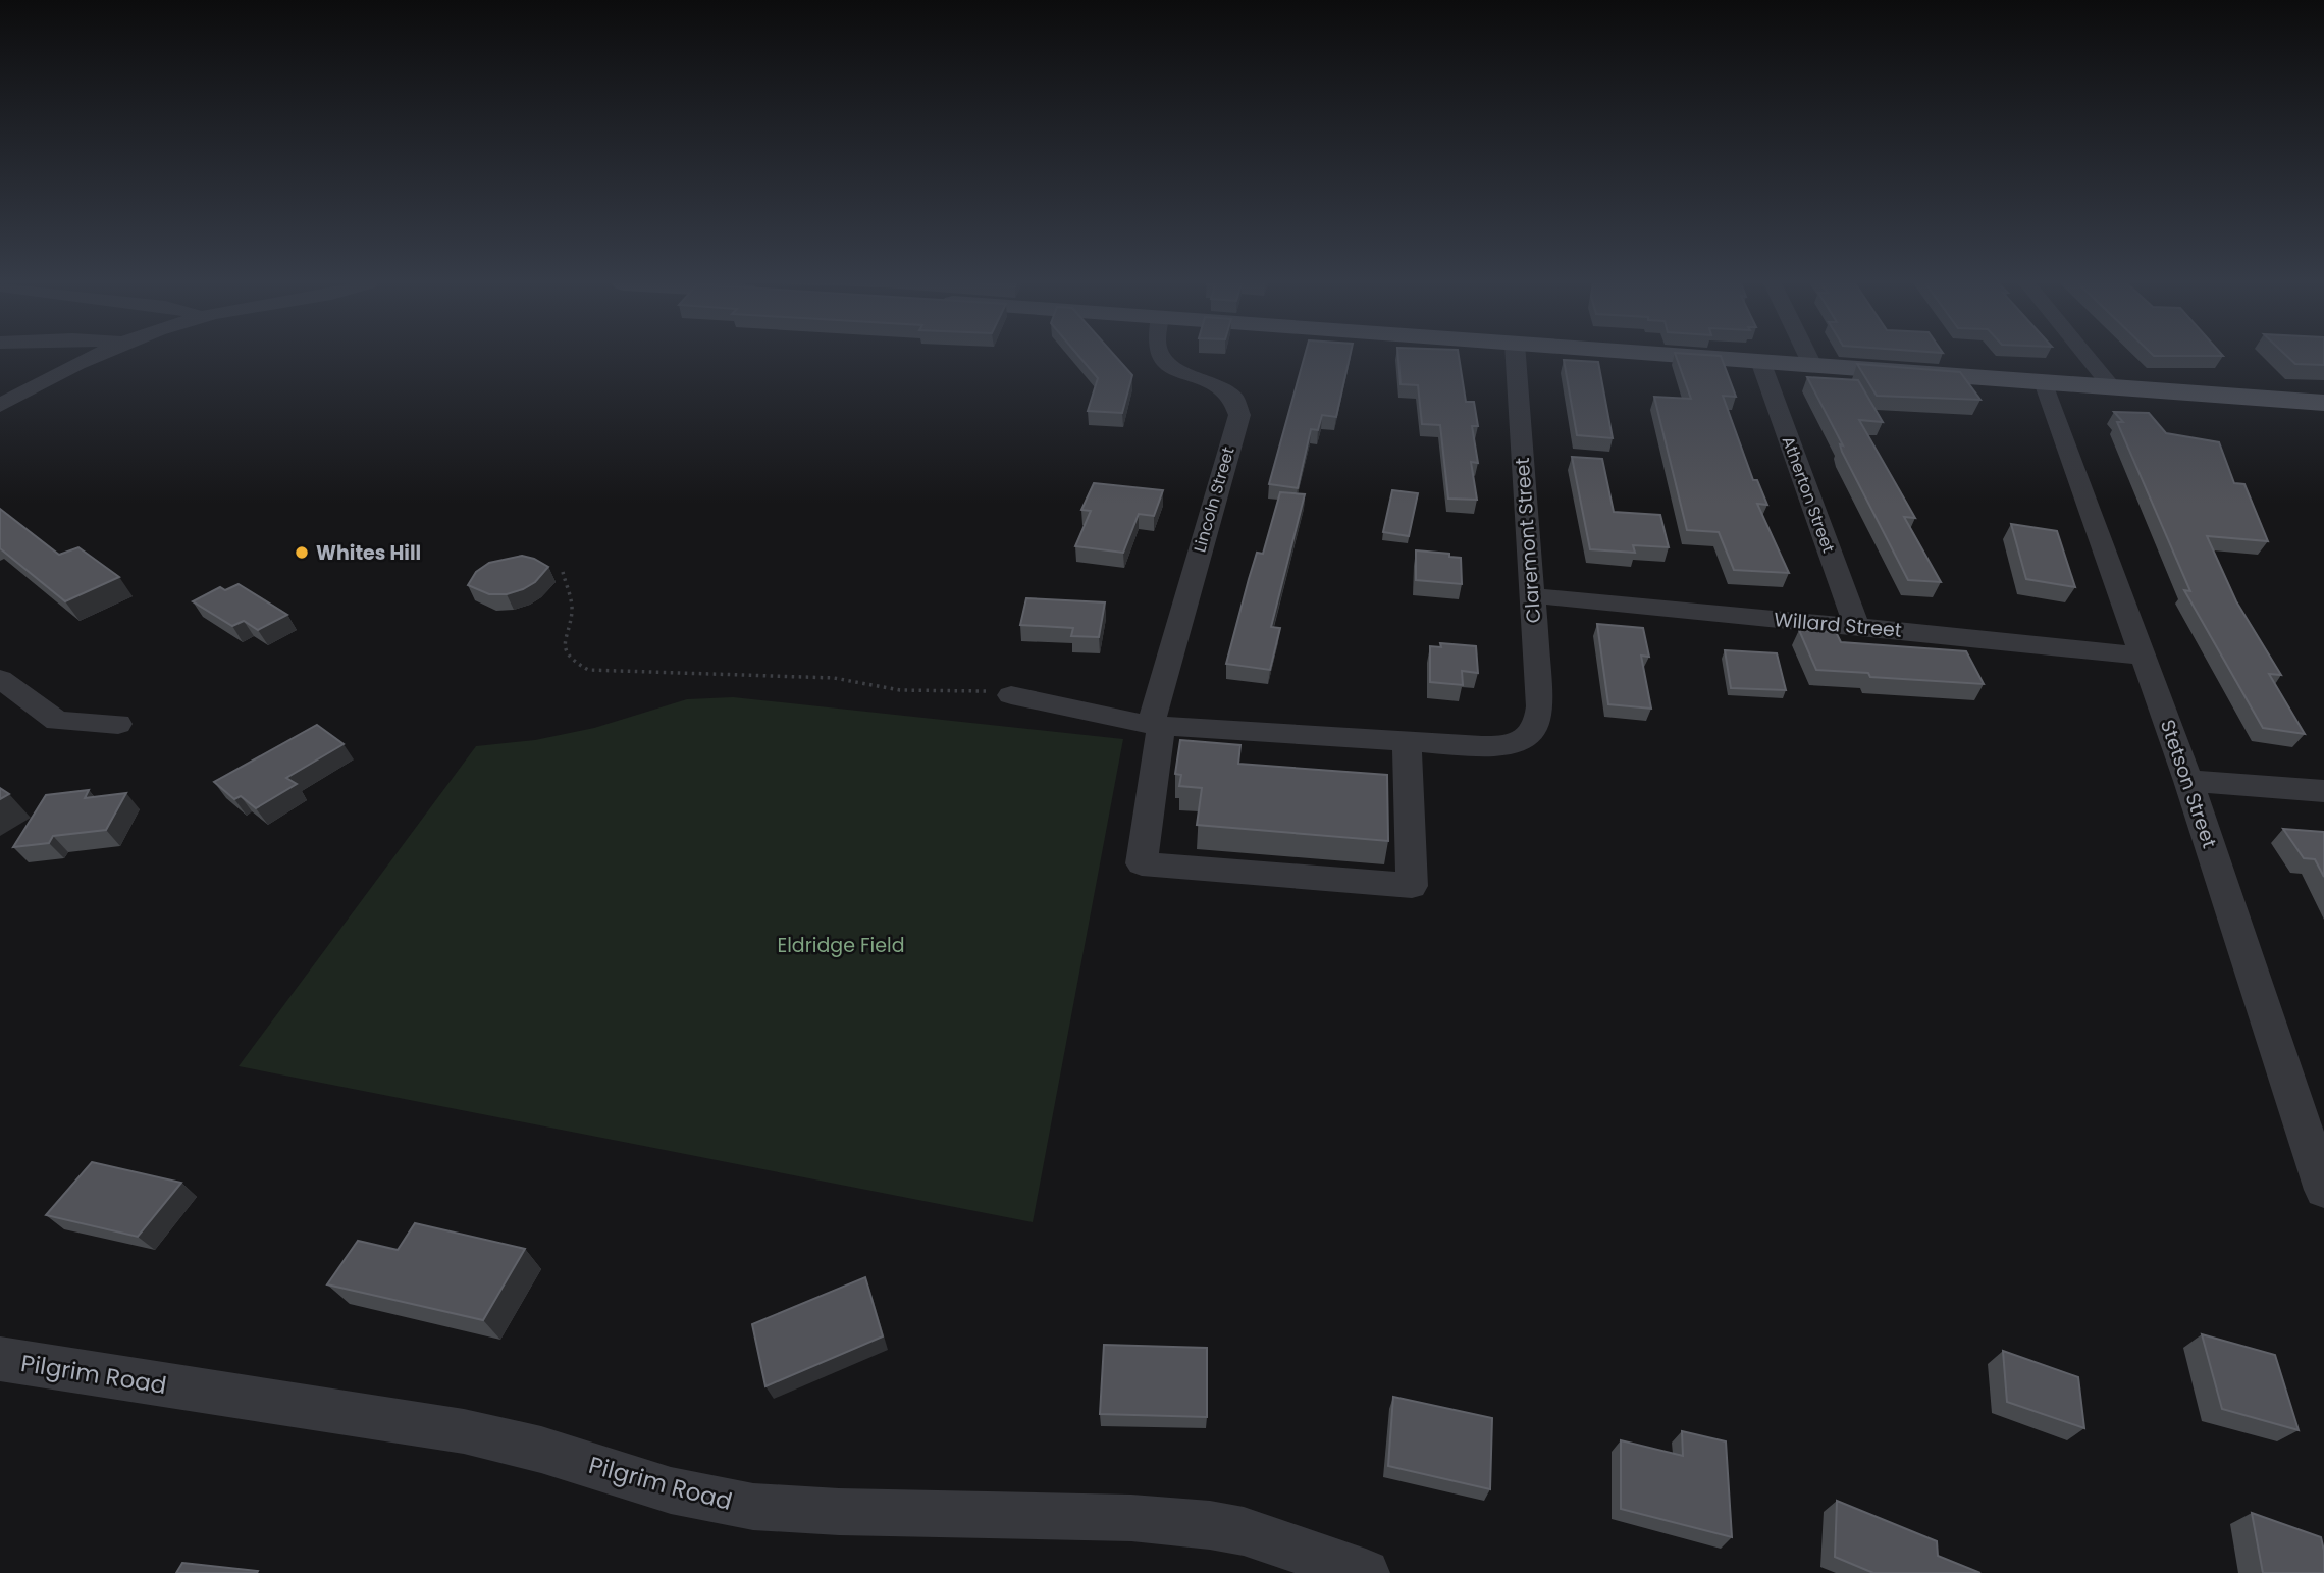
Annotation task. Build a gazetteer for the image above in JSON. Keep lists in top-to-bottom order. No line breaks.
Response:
{"streets":{"street":["Atherton Street","Lincoln Street","Claremont Street","Willard Street","Stetson Street","Pilgrim Road"]},"crossings":[["Atherton Street","Willard Street"],["Claremont Street","Willard Street"],["Willard Street","Stetson Street"]],"parks":["Eldridge Field"],"places":["Whites Hill"]}
